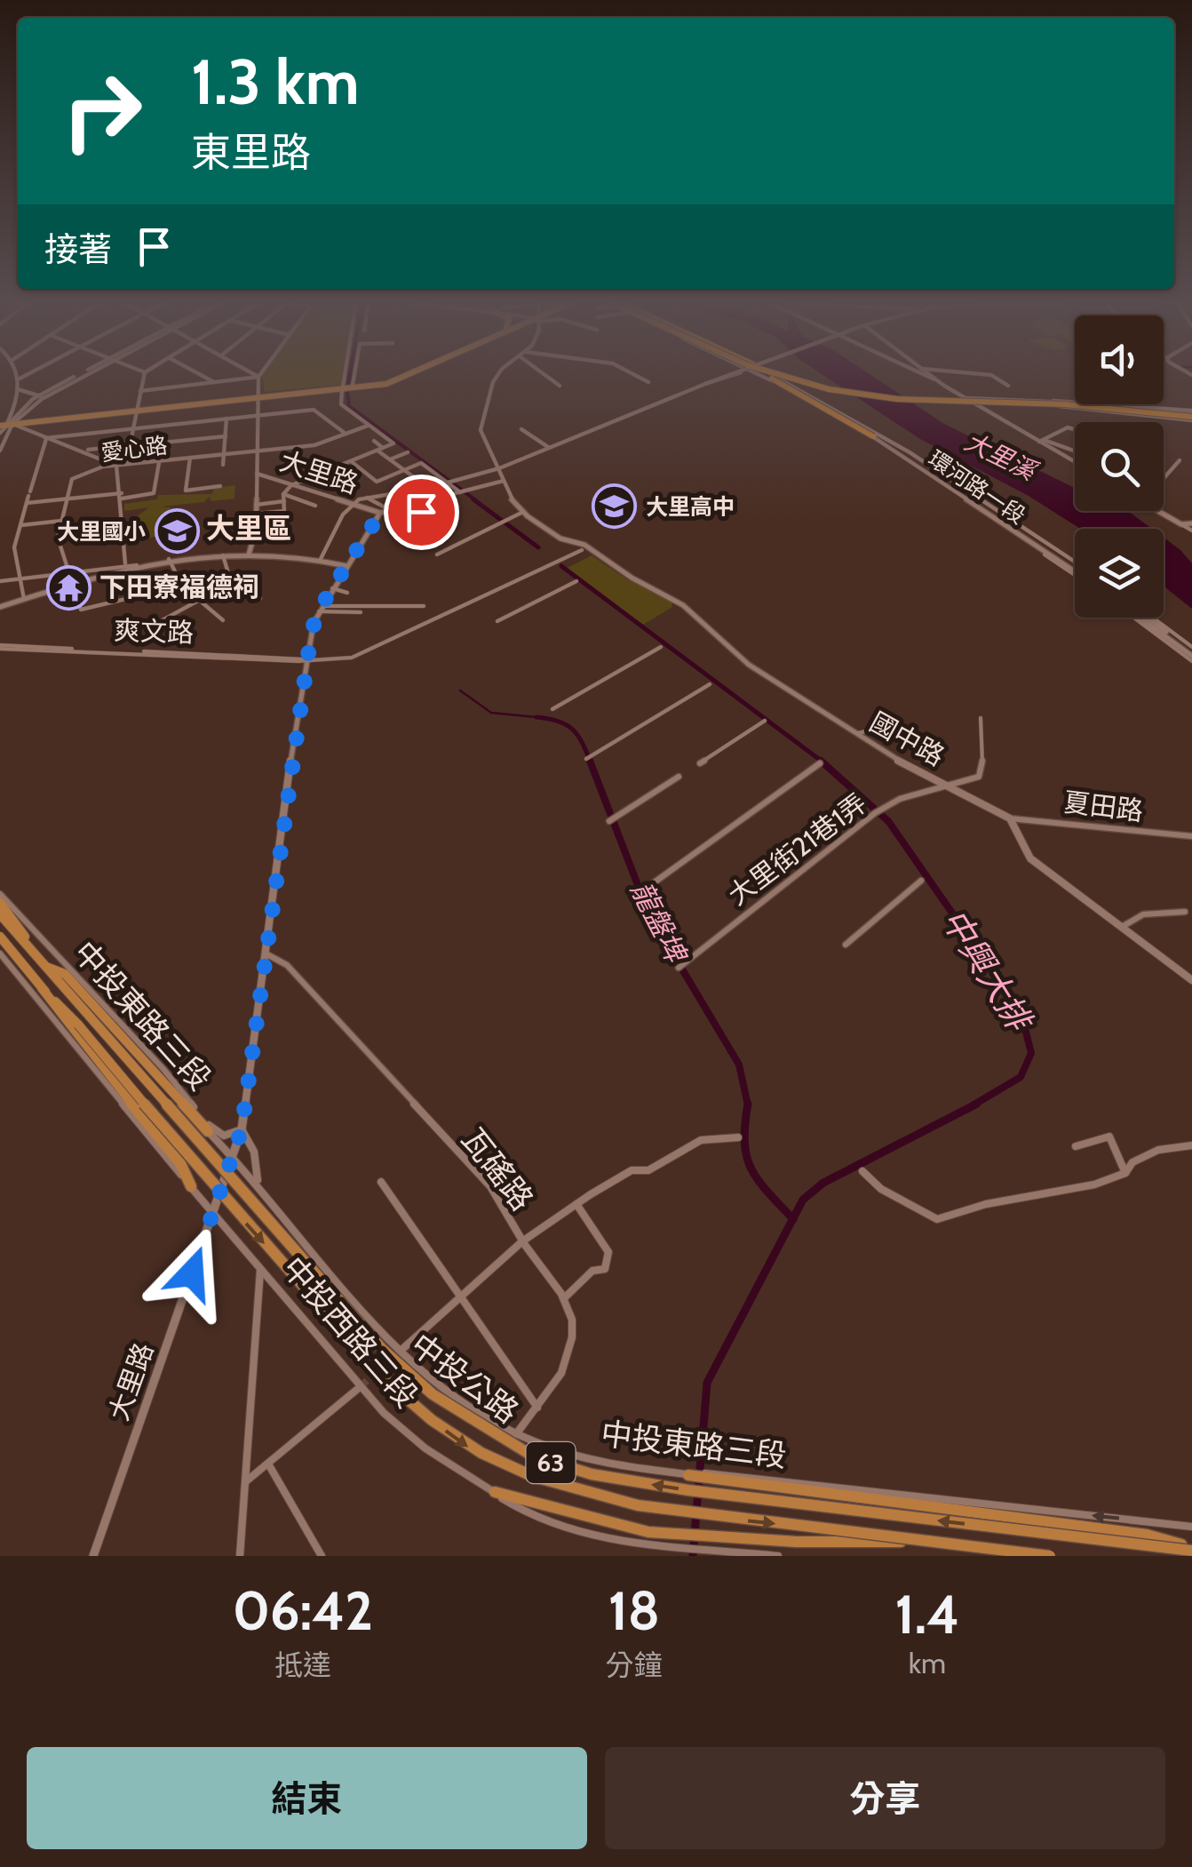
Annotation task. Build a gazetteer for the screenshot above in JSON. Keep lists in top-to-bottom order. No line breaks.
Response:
{"streets":{"main road":["中投公路","63"],"street":["愛心路","大里路","環河路一段","爽文路","國中路","夏田路","大里街21巷1弄","中投東路三段","瓦磘路","中投西路三段"]},"crossings":[["愛心路","大里路"],["大里路","爽文路"],["大里路","中投東路三段"],["大里路","瓦磘路"],["大里路","中投西路三段"],["爽文路","國中路"],["國中路","夏田路"],["國中路","大里街21巷1弄"]],"districts":["大里區"],"water":["大里溪","龍盤埤","中興大排"],"places":{"school or university":["大里高中","大里國小"],"temple":["下田寮福德祠"]},"page":{"turn":["1.3 km","東里路"],"then":"接著","eta":["06:42","抵達","18","分鐘","1.4","km"],"buttons":["結束","分享"]}}
